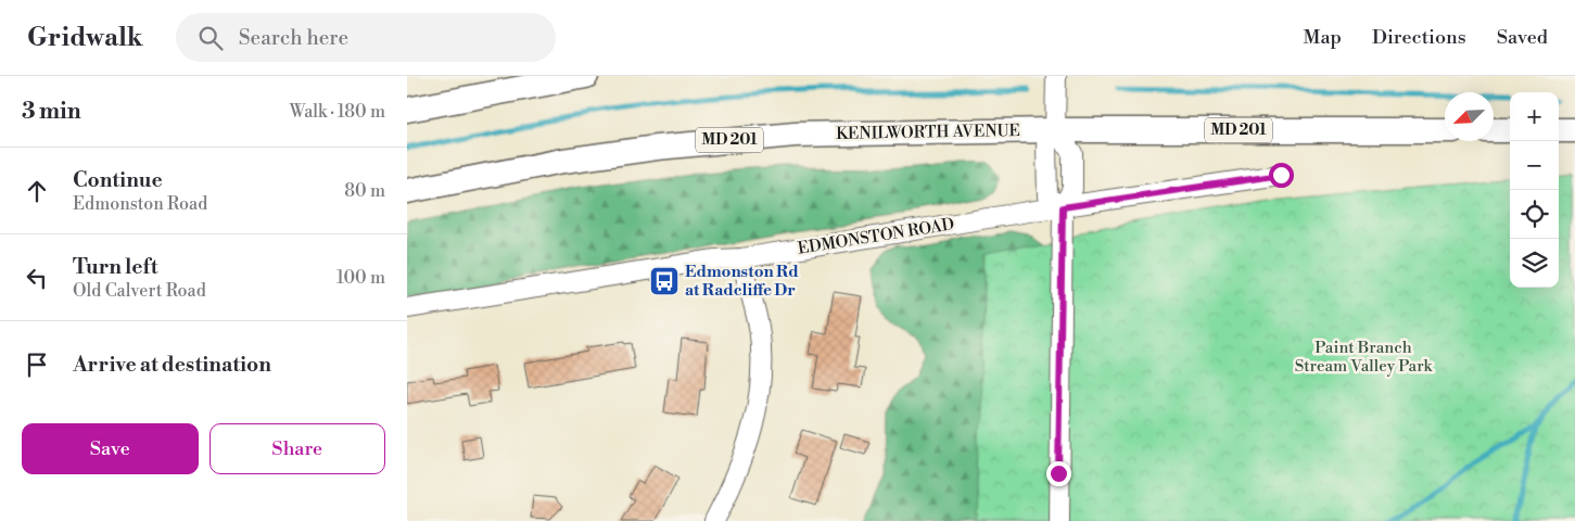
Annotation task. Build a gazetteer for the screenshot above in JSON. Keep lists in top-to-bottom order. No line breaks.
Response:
{"streets":{"main road":["MD 201","KENILWORTH AVENUE"],"street":["EDMONSTON ROAD"]},"parks":["Paint Branch Stream Valley Park"],"places":{"bus stop":["Edmonston Rd at Radcliffe Dr"]},"north":"bottom left","page":{"header":"Gridwalk","search":"Search here","nav":["Map","Directions","Saved"],"heading":["3 min","Walk · 180 m"],"map_buttons":["+","−"],"list":[["Continue","Edmonston Road","80 m"],["Turn left","Old Calvert Road","100 m"],"Arrive at destination"],"buttons":["Save","Share"]}}
